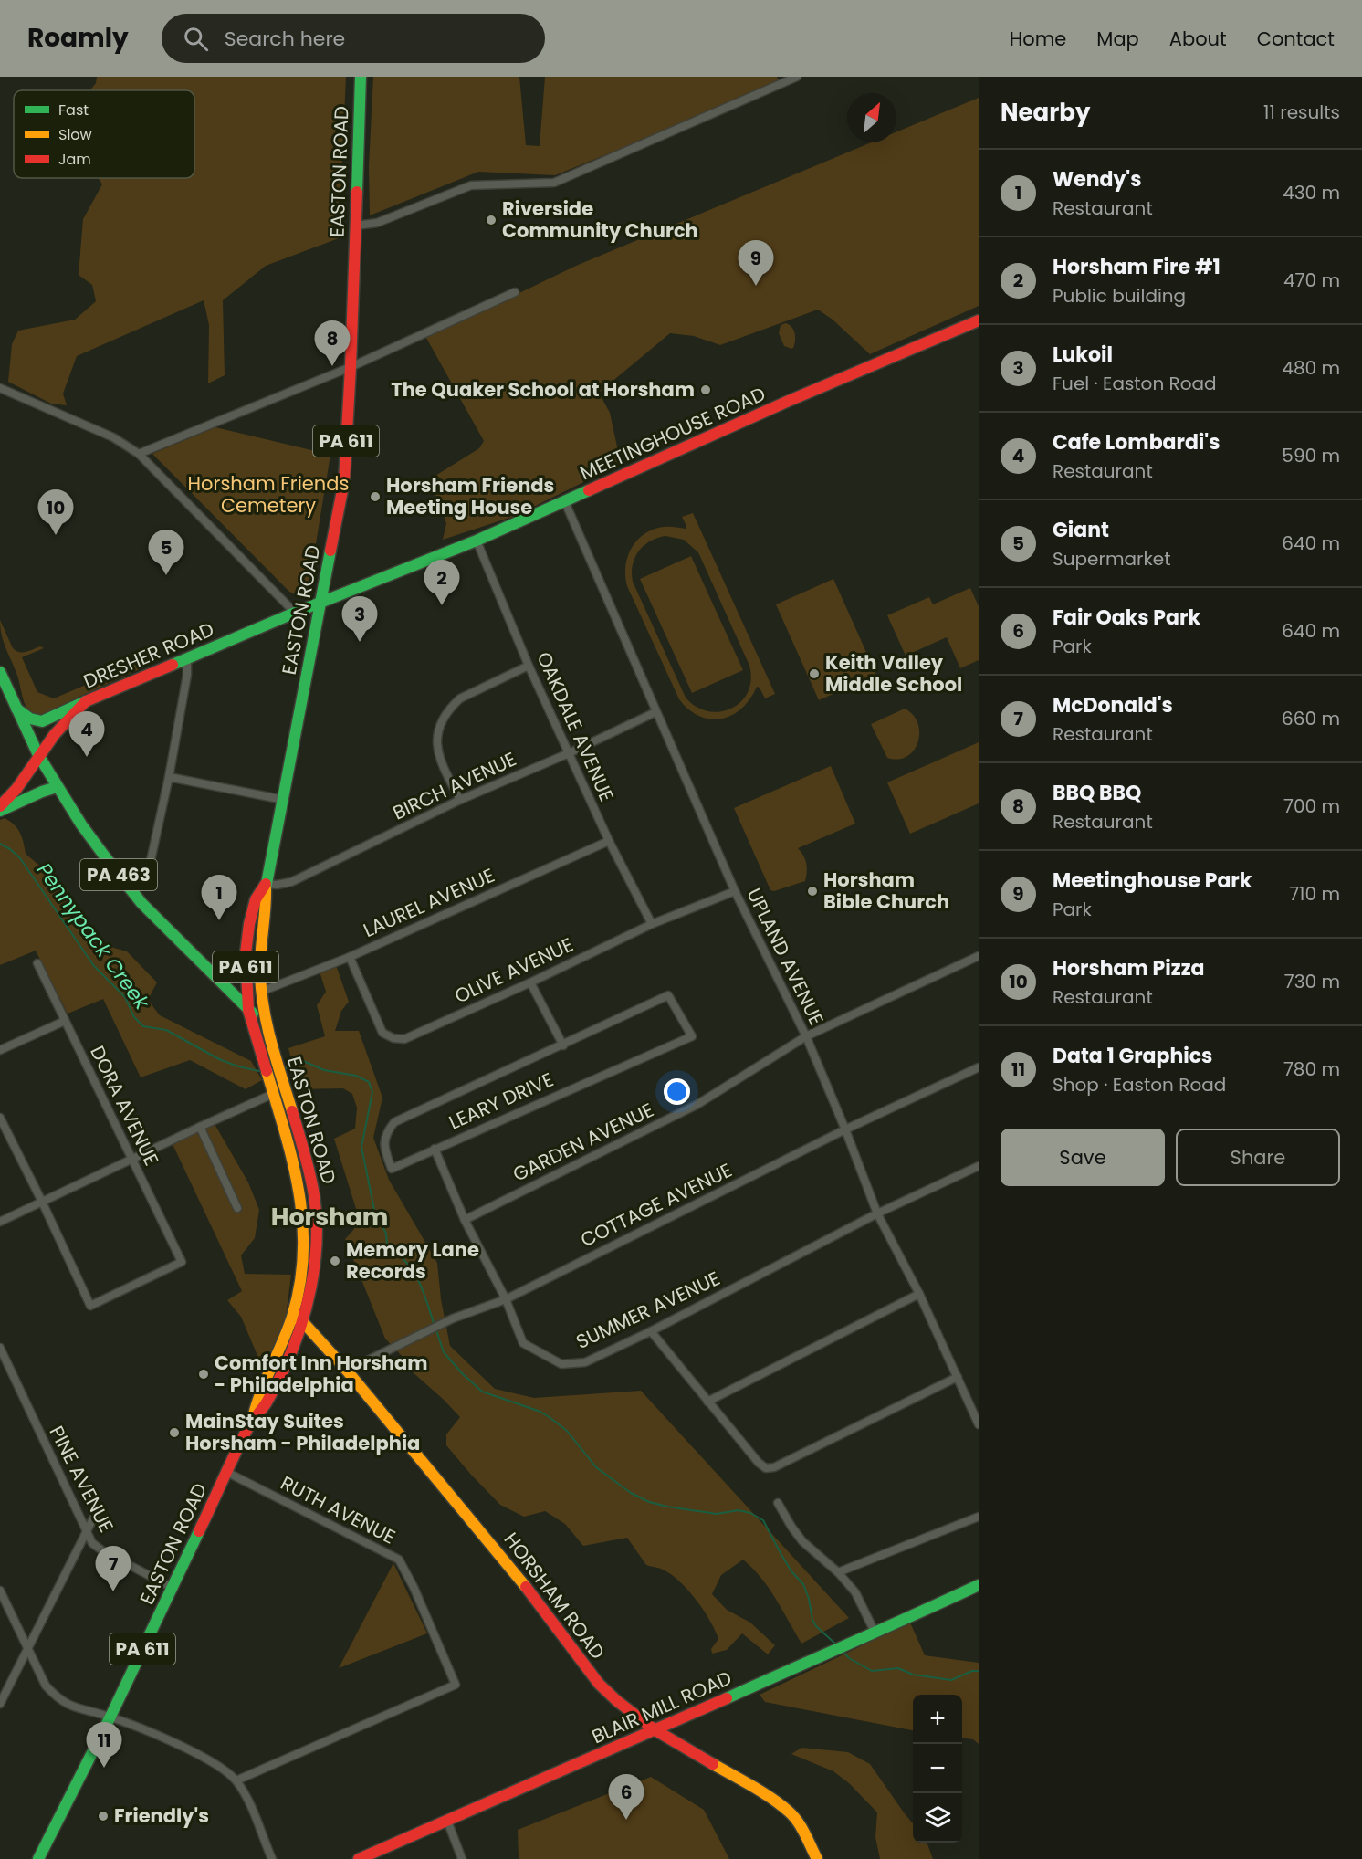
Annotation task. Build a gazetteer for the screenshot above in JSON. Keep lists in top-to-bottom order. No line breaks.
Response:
{"streets":{"main road":["EASTON ROAD","MEETINGHOUSE ROAD","PA 611","DRESHER ROAD","PA 463","HORSHAM ROAD","BLAIR MILL ROAD"],"street":["OAKDALE AVENUE","BIRCH AVENUE","LAUREL AVENUE","UPLAND AVENUE","OLIVE AVENUE","LEARY DRIVE","DORA AVENUE","GARDEN AVENUE","COTTAGE AVENUE","SUMMER AVENUE","PINE AVENUE","RUTH AVENUE"]},"crossings":[["EASTON ROAD","MEETINGHOUSE ROAD"],["EASTON ROAD","DRESHER ROAD"],["EASTON ROAD","BIRCH AVENUE"],["EASTON ROAD","PA 463"],["EASTON ROAD","LAUREL AVENUE"],["EASTON ROAD","PINE AVENUE"],["EASTON ROAD","RUTH AVENUE"],["EASTON ROAD","HORSHAM ROAD"],["MEETINGHOUSE ROAD","DRESHER ROAD"],["MEETINGHOUSE ROAD","OAKDALE AVENUE"],["MEETINGHOUSE ROAD","UPLAND AVENUE"],["DRESHER ROAD","PA 463"],["OAKDALE AVENUE","BIRCH AVENUE"],["OAKDALE AVENUE","LAUREL AVENUE"],["OAKDALE AVENUE","OLIVE AVENUE"],["BIRCH AVENUE","UPLAND AVENUE"],["LAUREL AVENUE","OLIVE AVENUE"],["UPLAND AVENUE","OLIVE AVENUE"],["UPLAND AVENUE","GARDEN AVENUE"],["UPLAND AVENUE","COTTAGE AVENUE"],["UPLAND AVENUE","SUMMER AVENUE"],["OLIVE AVENUE","LEARY DRIVE"],["LEARY DRIVE","SUMMER AVENUE"],["GARDEN AVENUE","SUMMER AVENUE"],["COTTAGE AVENUE","SUMMER AVENUE"],["COTTAGE AVENUE","HORSHAM ROAD"],["HORSHAM ROAD","BLAIR MILL ROAD"]],"districts":["Horsham"],"water":["Pennypack Creek"],"parks":["Horsham Friends Cemetery"],"places":["Riverside Community Church","The Quaker School at Horsham","Horsham Friends Meeting House","Keith Valley Middle School","Horsham Bible Church","Memory Lane Records","Comfort Inn Horsham - Philadelphia","MainStay Suites Horsham - Philadelphia","Friendly's"],"legend":["Fast","Slow","Jam"],"north":"top right","page":{"header":"Roamly","search":"Search here","nav":["Home","Map","About","Contact"],"heading":["Nearby","11 results"],"list":[{"mark":"1","name":"Wendy's","note":"Restaurant","value":"430 m"},{"mark":"2","name":"Horsham Fire #1","note":"Public building","value":"470 m"},{"mark":"3","name":"Lukoil","note":"Fuel · Easton Road","value":"480 m"},{"mark":"4","name":"Cafe Lombardi's","note":"Restaurant","value":"590 m"},{"mark":"5","name":"Giant","note":"Supermarket","value":"640 m"},{"mark":"6","name":"Fair Oaks Park","note":"Park","value":"640 m"},{"mark":"7","name":"McDonald's","note":"Restaurant","value":"660 m"},{"mark":"8","name":"BBQ BBQ","note":"Restaurant","value":"700 m"},{"mark":"9","name":"Meetinghouse Park","note":"Park","value":"710 m"},{"mark":"10","name":"Horsham Pizza","note":"Restaurant","value":"730 m"},{"mark":"11","name":"Data 1 Graphics","note":"Shop · Easton Road","value":"780 m"}],"pins":["9","8","10","5","2","3","4","1","7","11","6"],"buttons":["Save","Share"],"map_buttons":["+","−"]}}
